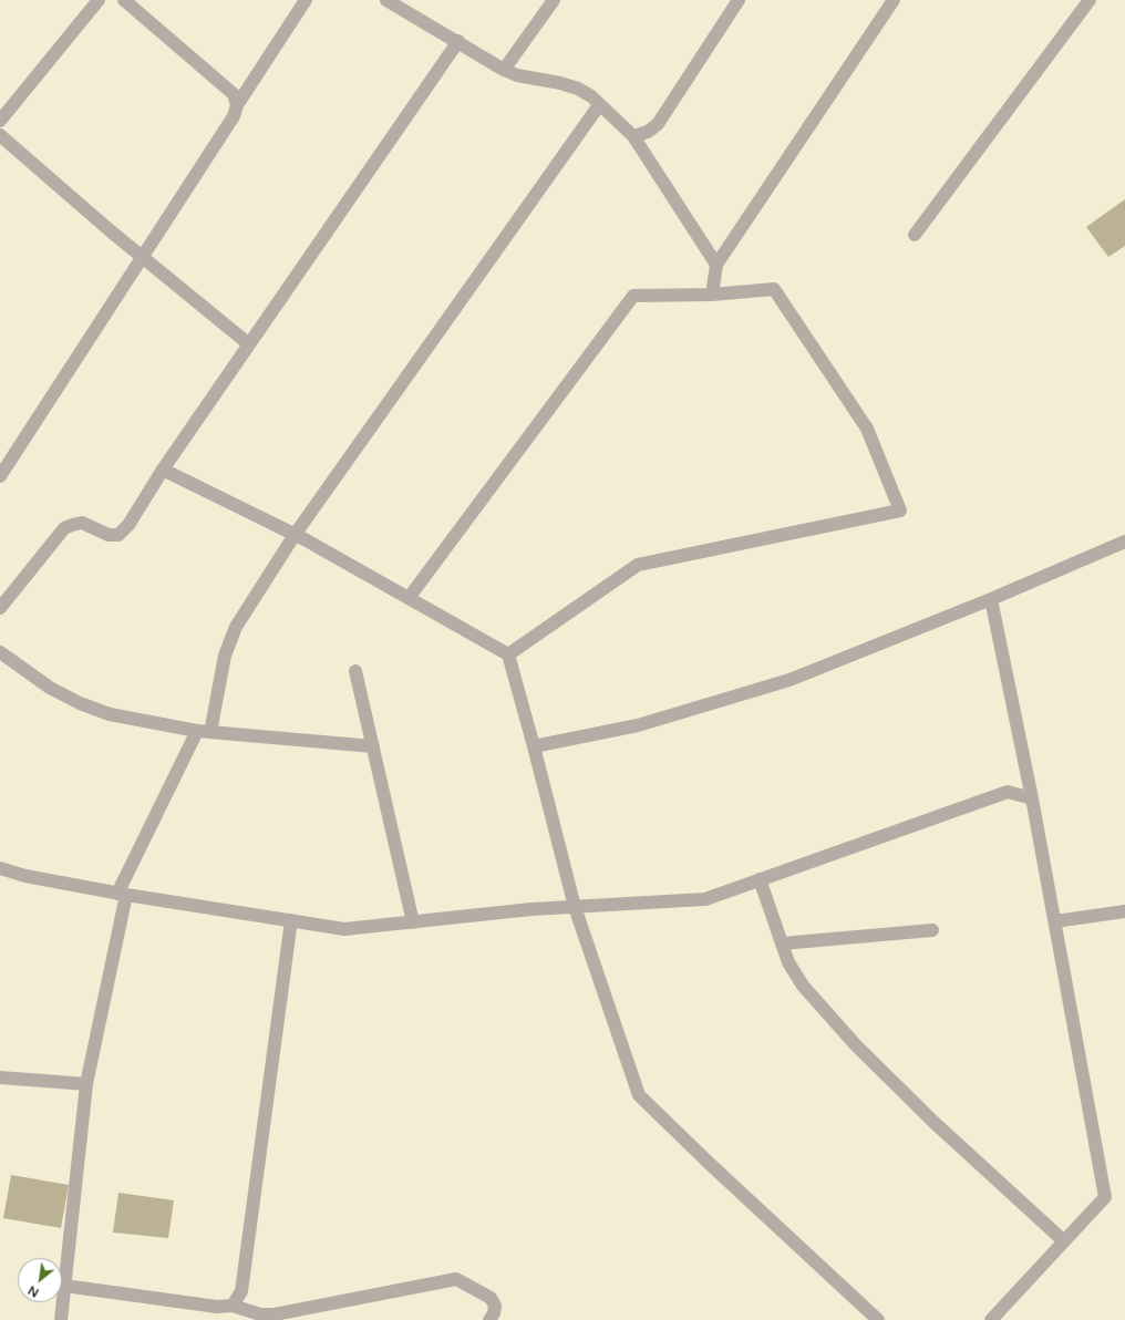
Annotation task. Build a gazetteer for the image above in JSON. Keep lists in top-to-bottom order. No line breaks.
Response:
{"north":"bottom left"}
